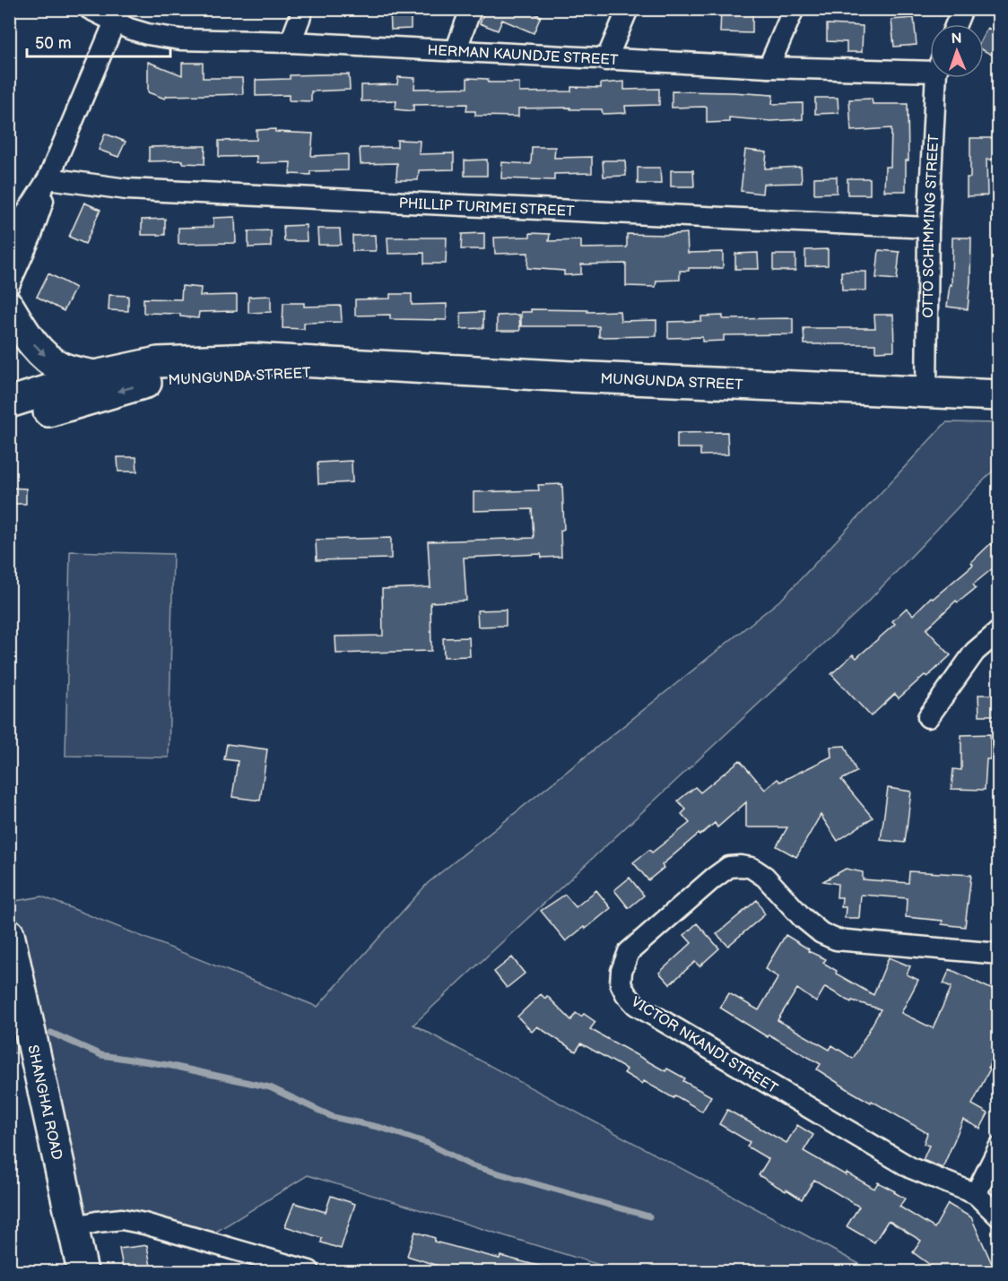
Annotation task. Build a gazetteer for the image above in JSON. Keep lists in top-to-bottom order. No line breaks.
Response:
{"streets":{"street":["HERMAN KAUNDJE STREET","PHILLIP TURIMEI STREET","OTTO SCHIMMING STREET","MUNGUNDA STREET","VICTOR NKANDI STREET","SHANGHAI ROAD"]},"crossings":[["PHILLIP TURIMEI STREET","OTTO SCHIMMING STREET"],["OTTO SCHIMMING STREET","MUNGUNDA STREET"]],"scale_bar":"50 m","north":"top"}
